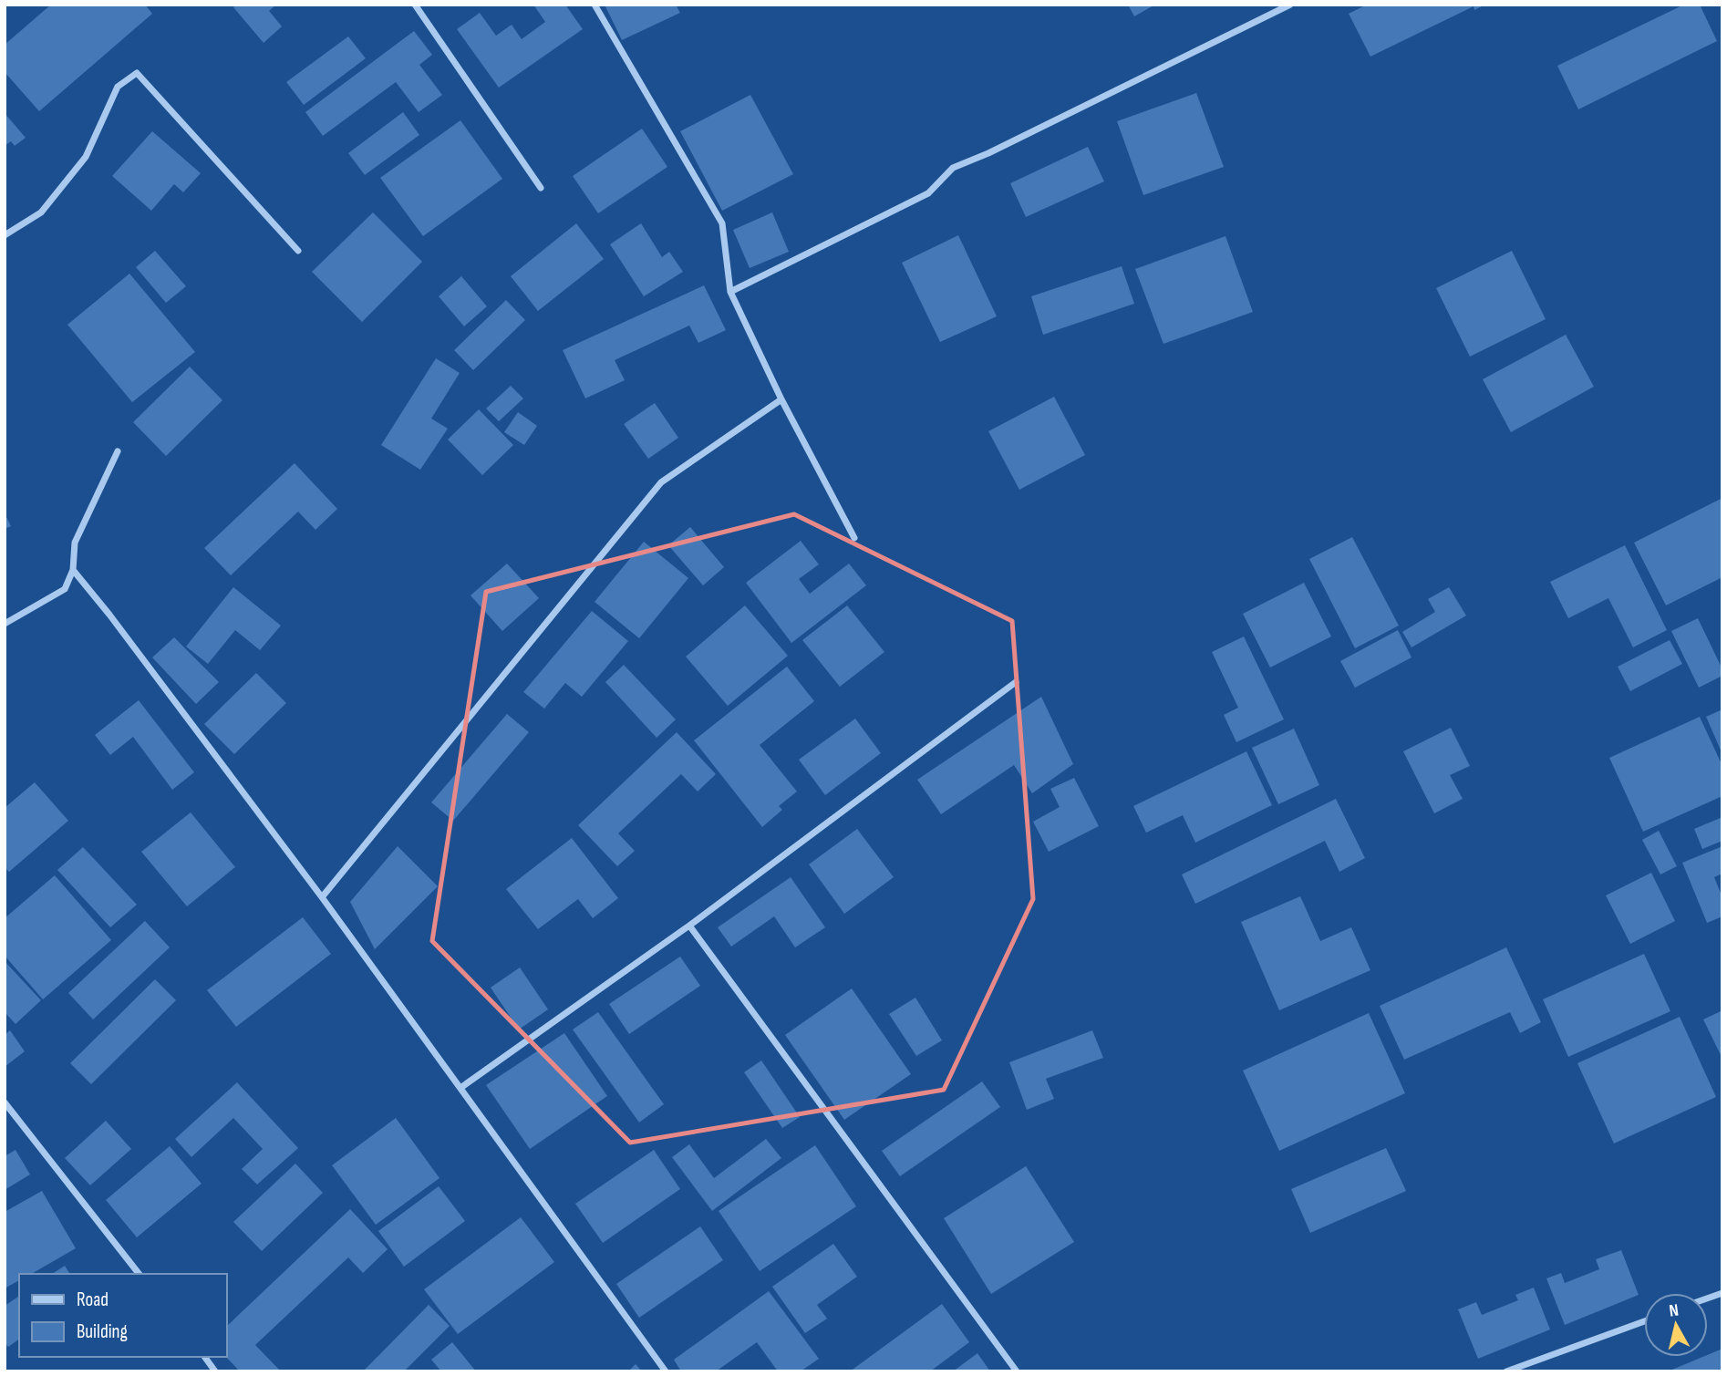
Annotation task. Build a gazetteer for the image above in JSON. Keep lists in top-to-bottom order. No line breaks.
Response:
{"legend":["Road","Building"],"north":"top"}
